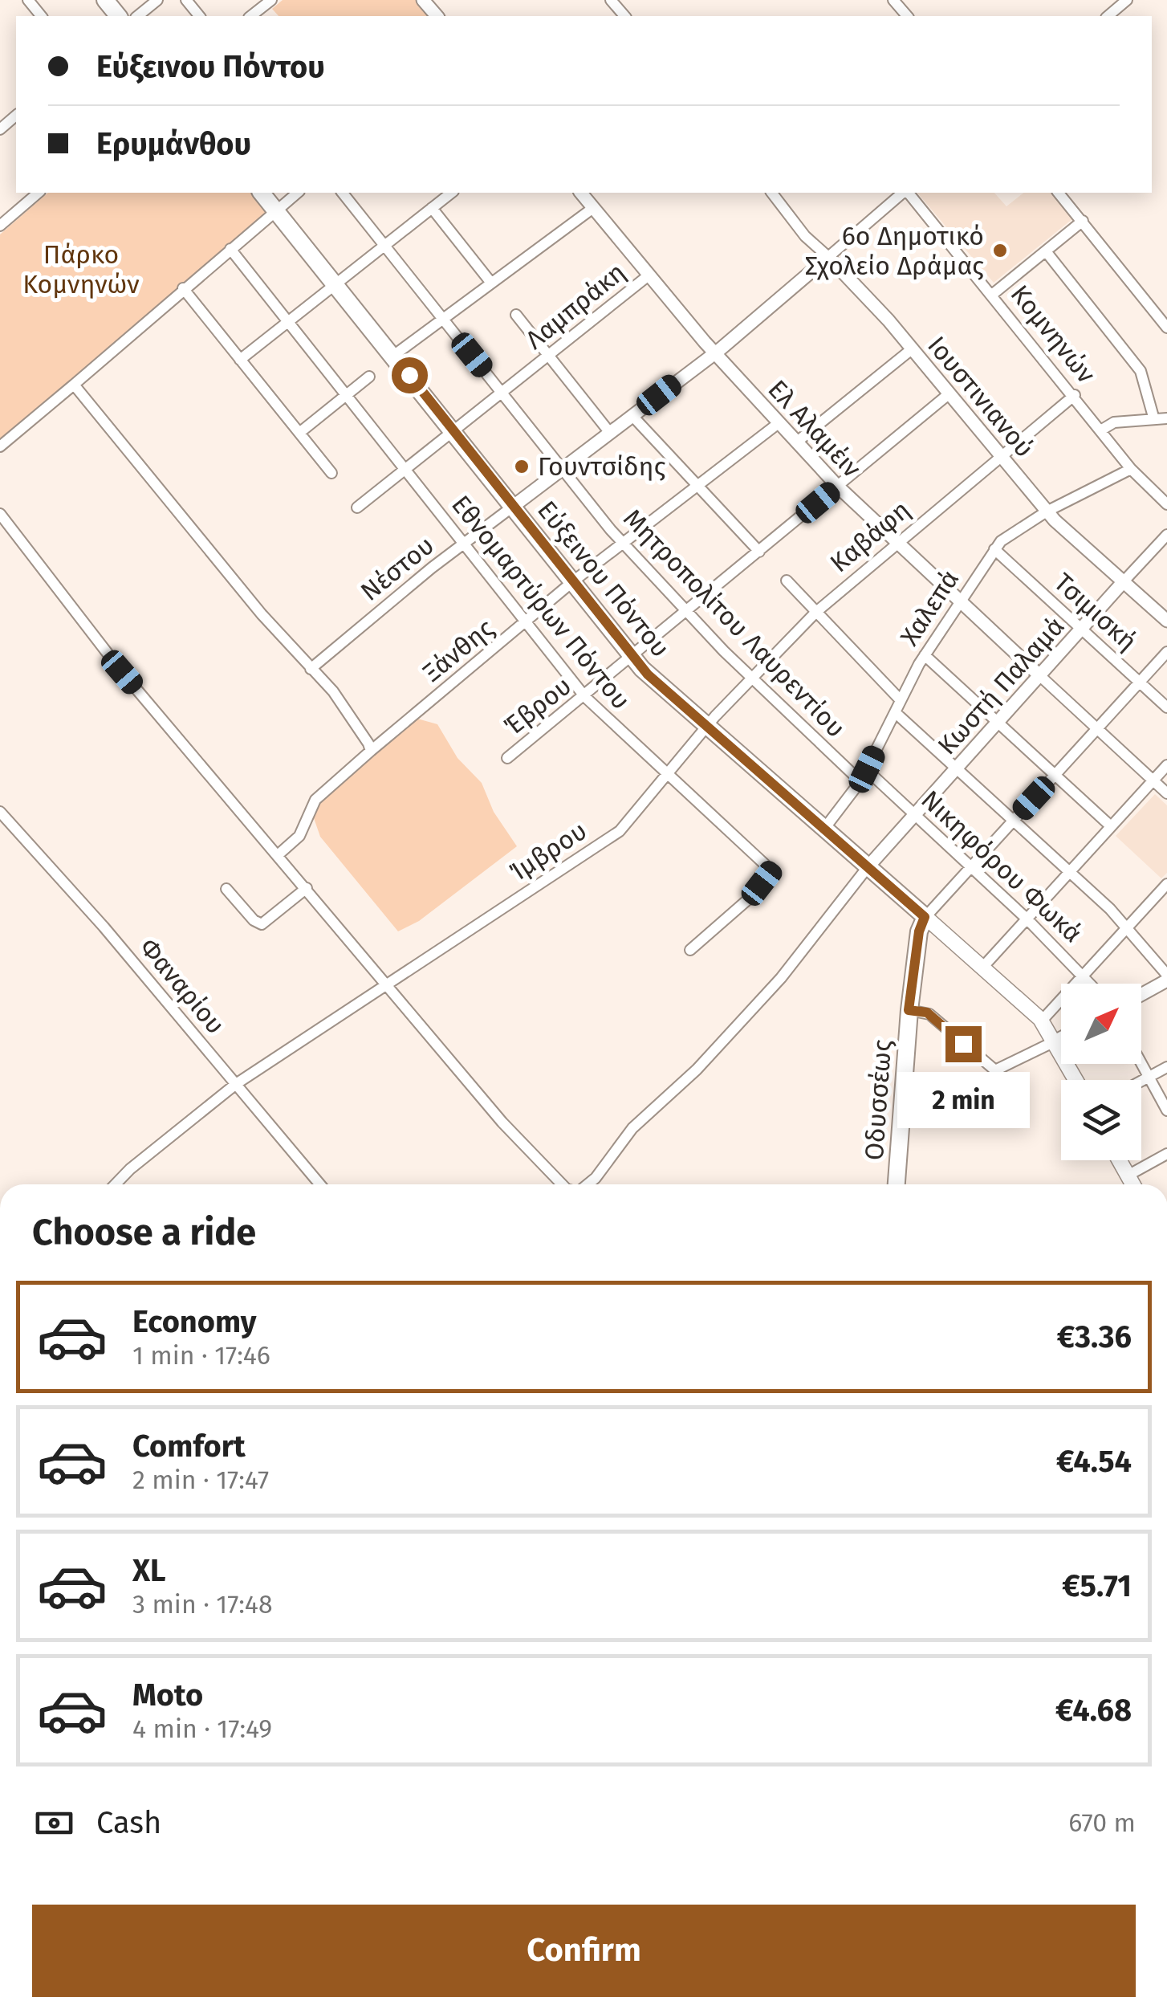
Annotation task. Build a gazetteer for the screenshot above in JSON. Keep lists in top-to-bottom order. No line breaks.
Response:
{"streets":{"main road":["Εύξεινου Πόντου","Οδυσσέως"],"street":["Λαμπράκη","Κομνηνών","Ιουστινιανού","Ελ Αλαμέιν","Καβάφη","Νέστου","Εθνομαρτύρων Πόντου","Χαλεπά","Τσιμισκή","Μητροπολίτου Λαυρεντίου","Ξάνθης","Κωστή Παλαμά","Έβρου","Ίμβρου","Νικηφόρου Φωκά","Φαναρίου"]},"crossings":[["Λαμπράκη","Ελ Αλαμέιν"],["Λαμπράκη","Εύξεινου Πόντου"],["Λαμπράκη","Εθνομαρτύρων Πόντου"],["Λαμπράκη","Μητροπολίτου Λαυρεντίου"],["Κομνηνών","Καβάφη"],["Κομνηνών","Χαλεπά"],["Ιουστινιανού","Καβάφη"],["Ιουστινιανού","Χαλεπά"],["Ιουστινιανού","Κωστή Παλαμά"],["Ιουστινιανού","Έβρου"],["Ελ Αλαμέιν","Καβάφη"],["Ελ Αλαμέιν","Χαλεπά"],["Ελ Αλαμέιν","Ξάνθης"],["Ελ Αλαμέιν","Κωστή Παλαμά"],["Ελ Αλαμέιν","Έβρου"],["Καβάφη","Εύξεινου Πόντου"],["Καβάφη","Μητροπολίτου Λαυρεντίου"],["Καβάφη","Ίμβρου"],["Νέστου","Εύξεινου Πόντου"],["Νέστου","Εθνομαρτύρων Πόντου"],["Εύξεινου Πόντου","Χαλεπά"],["Εύξεινου Πόντου","Ξάνθης"],["Εύξεινου Πόντου","Κωστή Παλαμά"],["Εύξεινου Πόντου","Έβρου"],["Εύξεινου Πόντου","Ίμβρου"],["Εύξεινου Πόντου","Οδυσσέως"],["Εθνομαρτύρων Πόντου","Ξάνθης"],["Εθνομαρτύρων Πόντου","Έβρου"],["Εθνομαρτύρων Πόντου","Ίμβρου"],["Χαλεπά","Τσιμισκή"],["Χαλεπά","Μητροπολίτου Λαυρεντίου"],["Χαλεπά","Νικηφόρου Φωκά"],["Τσιμισκή","Κωστή Παλαμά"],["Μητροπολίτου Λαυρεντίου","Ξάνθης"],["Μητροπολίτου Λαυρεντίου","Έβρου"],["Κωστή Παλαμά","Νικηφόρου Φωκά"],["Ίμβρου","Φαναρίου"]],"parks":["Πάρκο Κομνηνών"],"places":["6o Δημοτικό Σχολείο Δράμας","Γουντσίδης"],"north":"top right","page":{"banner":["Εύξεινου Πόντου","Ερυμάνθου"],"bubble":"2 min","heading":"Choose a ride","list":[{"name":"Economy","note":"1 min · 17:46","value":"€3.36"},{"name":"Comfort","note":"2 min · 17:47","value":"€4.54"},{"name":"XL","note":"3 min · 17:48","value":"€5.71"},{"name":"Moto","note":"4 min · 17:49","value":"€4.68"}],"pay":["Cash","670 m"],"buttons":"Confirm"}}
